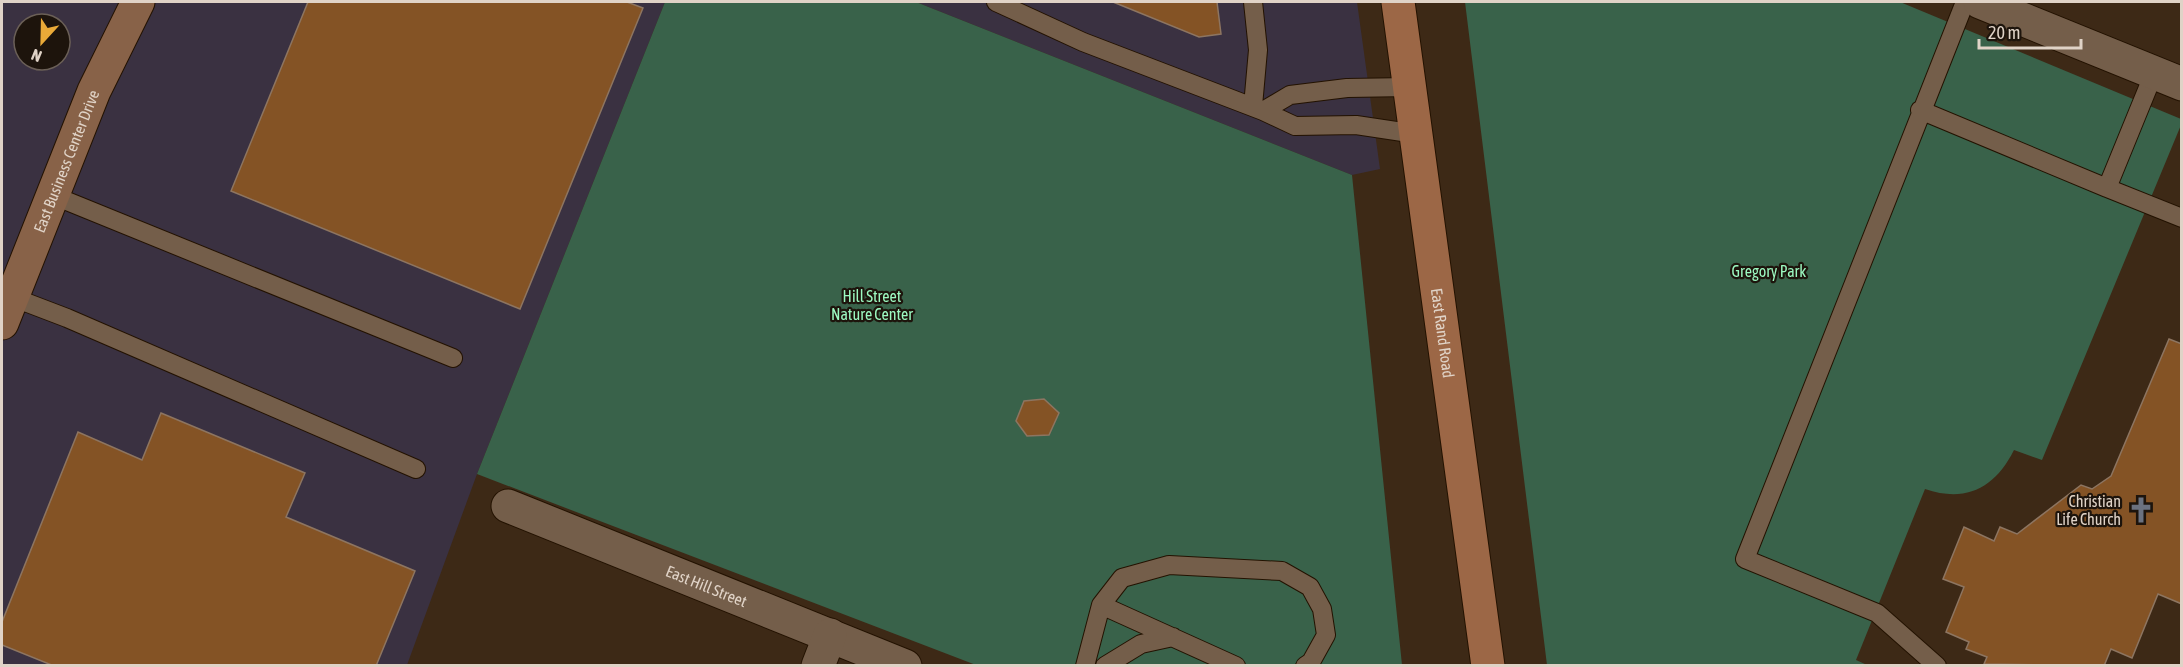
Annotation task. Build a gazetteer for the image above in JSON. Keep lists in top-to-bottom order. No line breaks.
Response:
{"streets":{"main road":["East Rand Road"],"street":["East Business Center Drive","East Hill Street"]},"parks":["Gregory Park","Hill Street Nature Center"],"places":{"church":["Christian Life Church"]},"scale_bar":"20 m","north":"bottom"}
